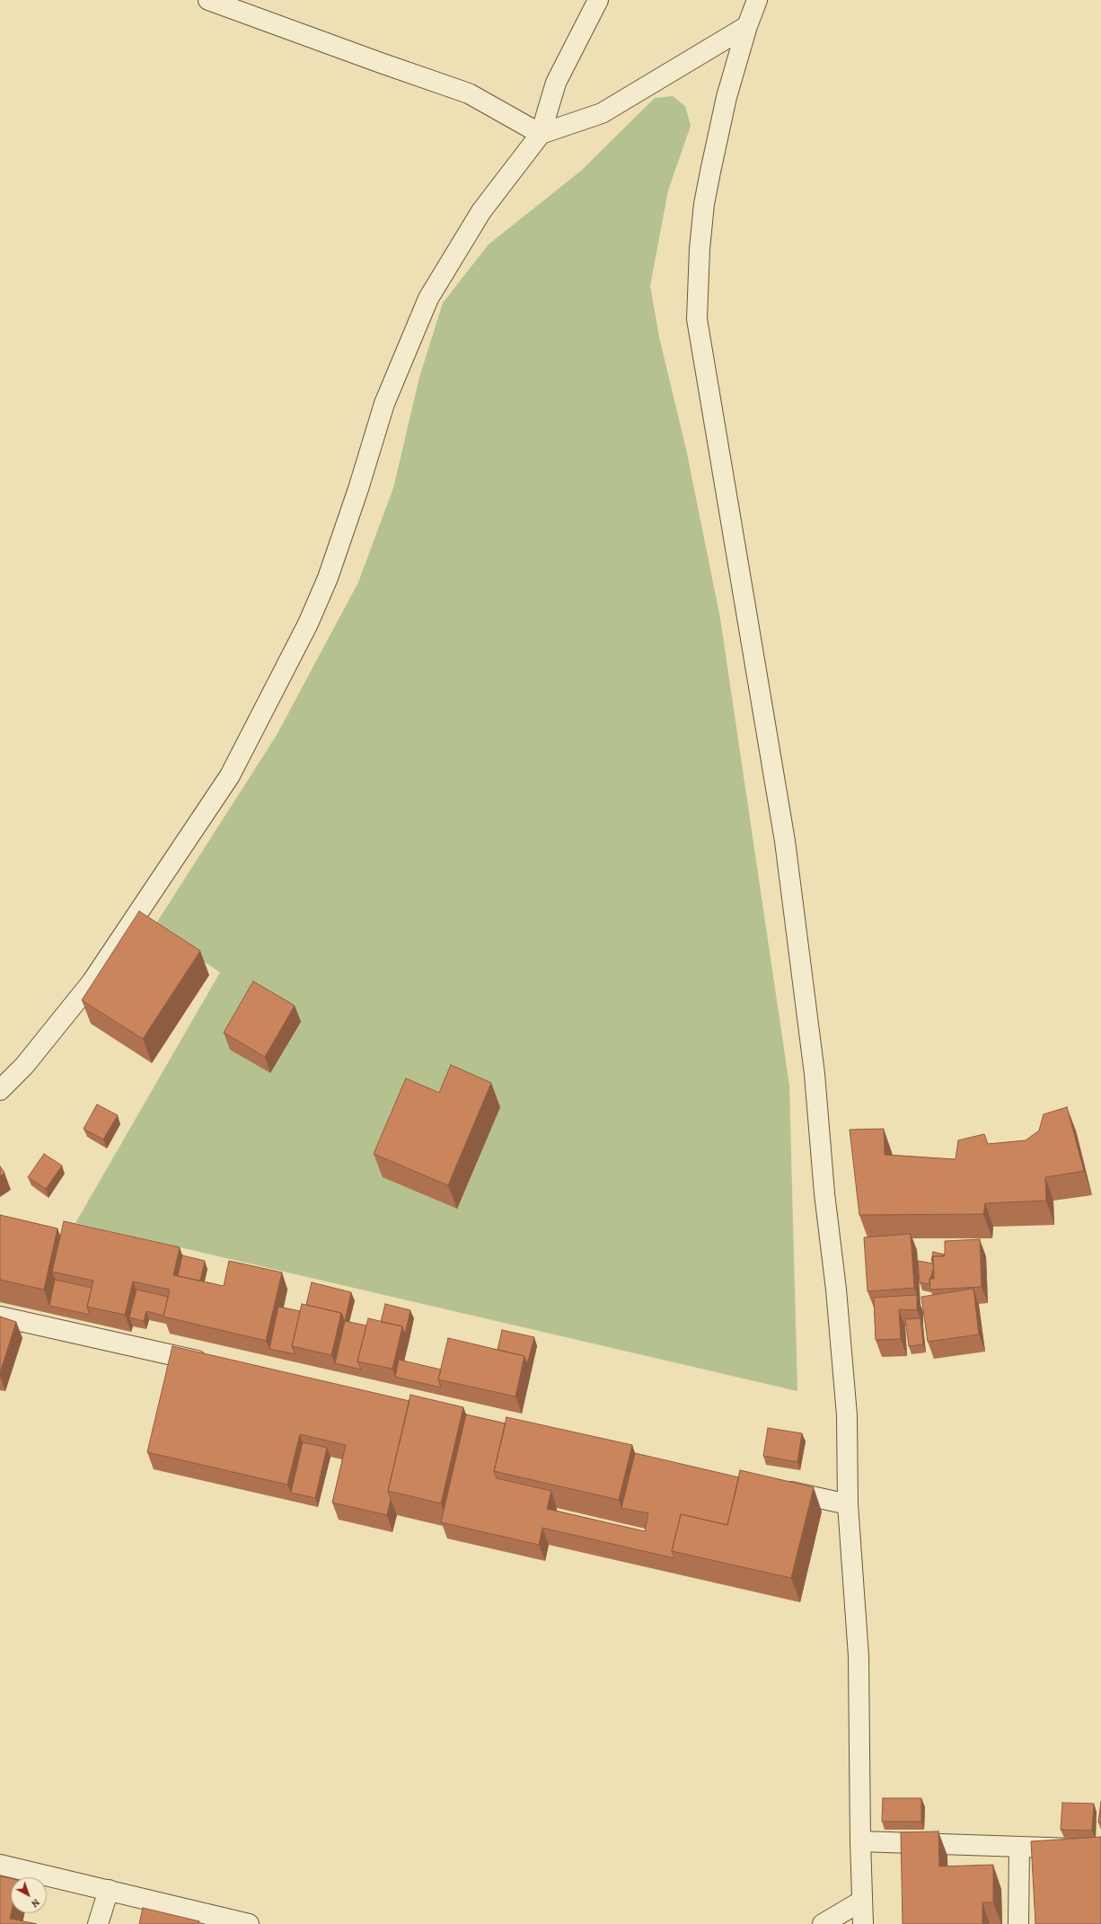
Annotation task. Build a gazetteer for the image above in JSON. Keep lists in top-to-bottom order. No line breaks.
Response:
{"north":"bottom right"}
